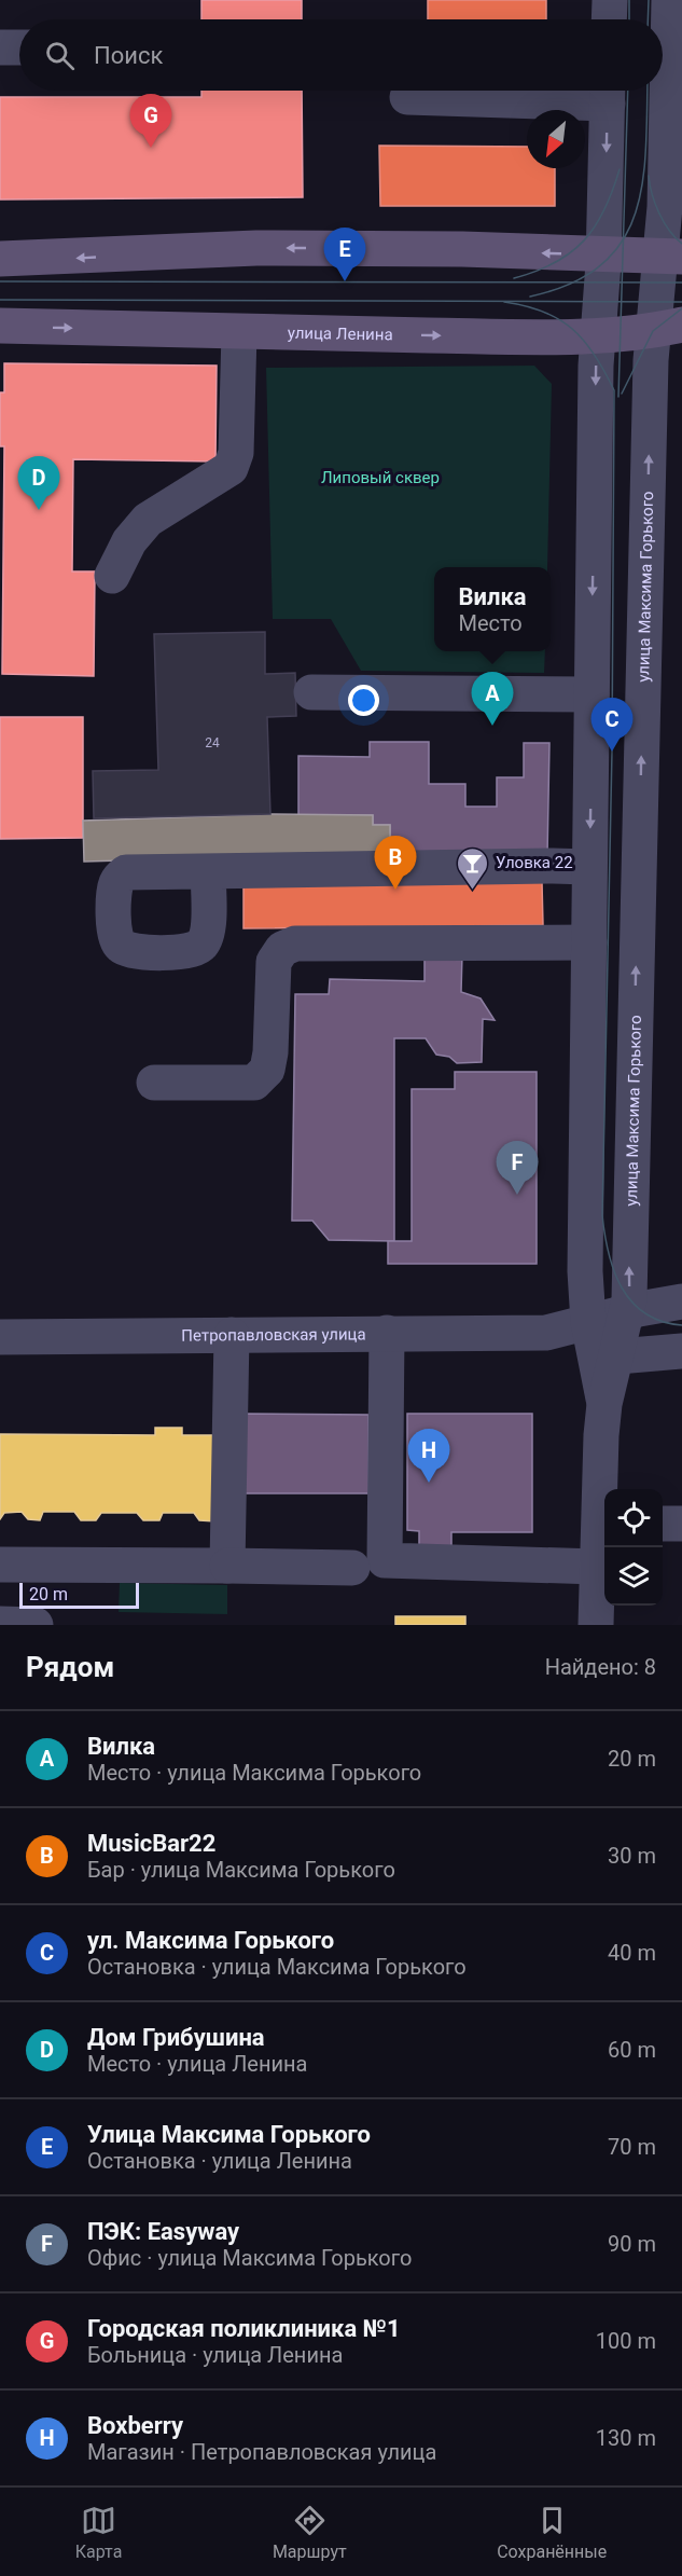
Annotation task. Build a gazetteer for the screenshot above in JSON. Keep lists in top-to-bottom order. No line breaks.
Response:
{"streets":{"main road":["улица Ленина"],"street":["улица Максима Горького","Петропавловская улица"]},"crossings":[["улица Ленина","улица Максима Горького"],["улица Максима Горького","Петропавловская улица"]],"parks":["Липовый сквер"],"places":{"bar":["Уловка 22"]},"house_numbers":["24"],"scale_bar":"20 m","north":"bottom left","page":{"search":"Поиск","pins":["G","E","D","A","C","B","F","H"],"popup":["Вилка","Место"],"scale":"20 m","heading":["Рядом","Найдено: 8"],"list":[{"mark":"A","name":"Вилка","note":"Место · улица Максима Горького","value":"20 m"},{"mark":"B","name":"MusicBar22","note":"Бар · улица Максима Горького","value":"30 m"},{"mark":"C","name":"ул. Максима Горького","note":"Остановка · улица Максима Горького","value":"40 m"},{"mark":"D","name":"Дом Грибушина","note":"Место · улица Ленина","value":"60 m"},{"mark":"E","name":"Улица Максима Горького","note":"Остановка · улица Ленина","value":"70 m"},{"mark":"F","name":"ПЭК: Easyway","note":"Офис · улица Максима Горького","value":"90 m"},{"mark":"G","name":"Городская поликлиника №1","note":"Больница · улица Ленина","value":"100 m"},{"mark":"H","name":"Boxberry","note":"Магазин · Петропавловская улица","value":"130 m"}],"nav":["Карта","Маршрут","Сохранённые"]}}
